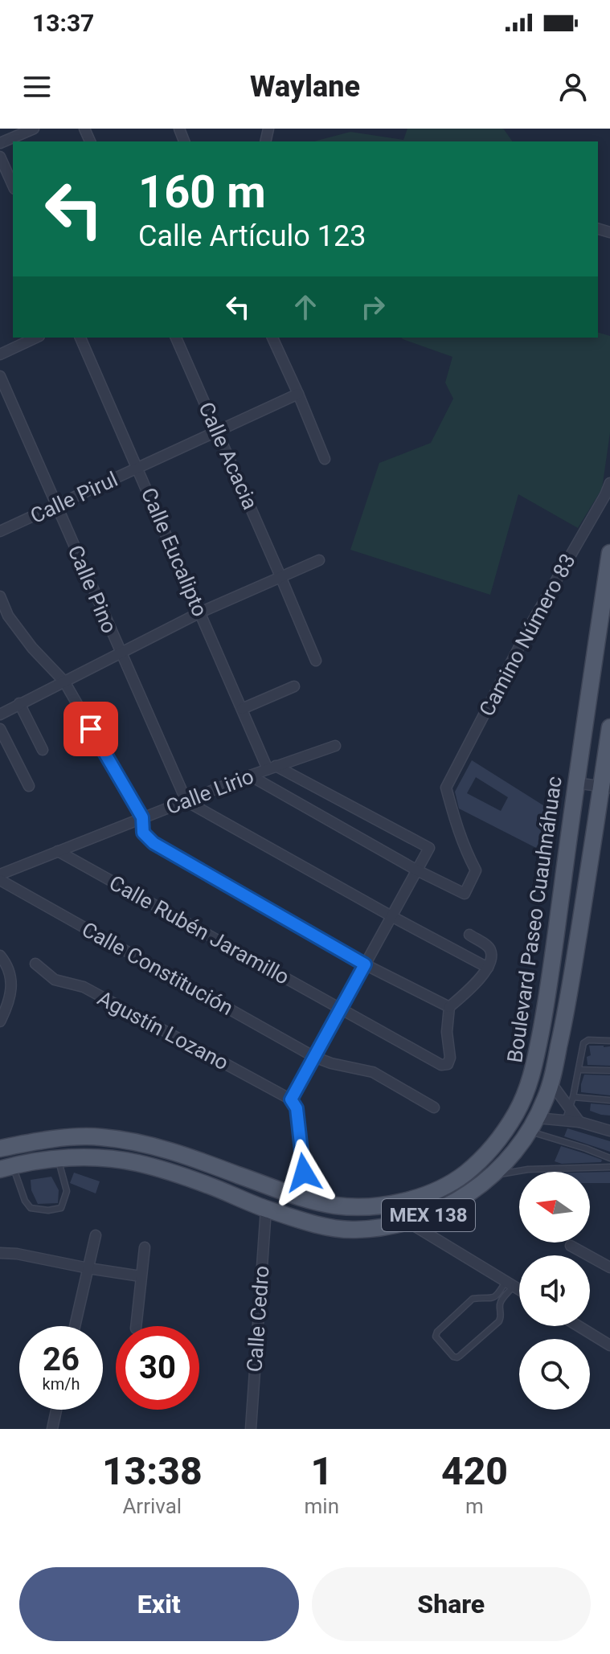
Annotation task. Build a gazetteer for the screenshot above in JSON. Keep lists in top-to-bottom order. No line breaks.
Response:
{"streets":{"main road":["Boulevard Paseo Cuauhnáhuac","MEX 138"],"street":["Calle Acacia","Calle Pirul","Calle Eucalipto","Calle Pino","Camino Número 83","Calle Lirio","Calle Rubén Jaramillo","Calle Constitución","Agustín Lozano","Calle Cedro"]},"crossings":[["Calle Acacia","Calle Pirul"],["Calle Pirul","Calle Eucalipto"],["Calle Pirul","Calle Pino"],["Calle Eucalipto","Calle Lirio"],["Calle Pino","Calle Lirio"],["Calle Lirio","Calle Rubén Jaramillo"],["Boulevard Paseo Cuauhnáhuac","Calle Cedro"]],"north":"left","page":{"status":"13:37","header":"Waylane","turn":["160 m","Calle Artículo 123"],"speed":"26 km/h","limit":"30","eta":["13:38","Arrival","1","min","420","m"],"buttons":["Exit","Share"]}}
